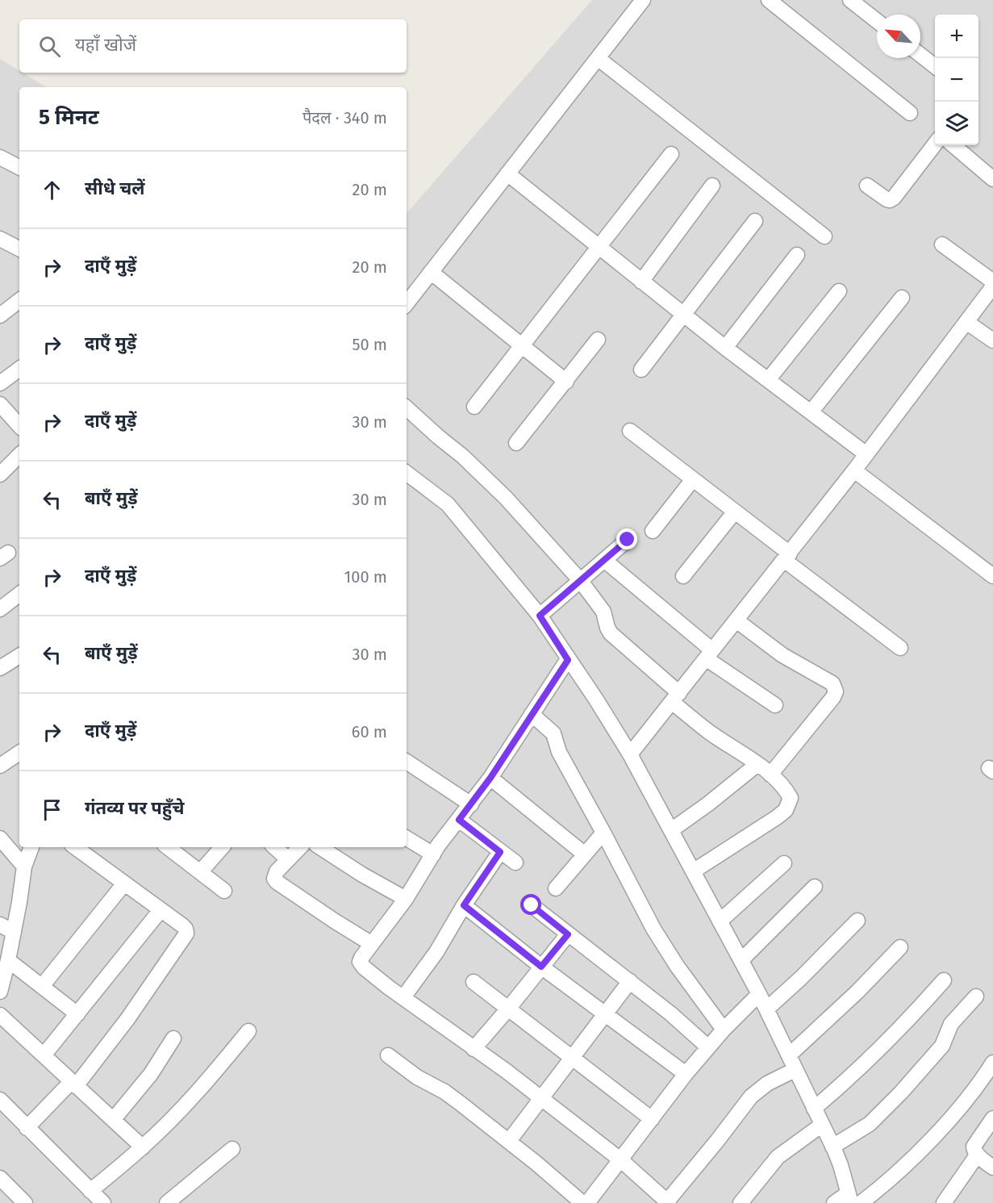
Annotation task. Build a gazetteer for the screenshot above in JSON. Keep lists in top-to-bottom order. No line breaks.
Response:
{"north":"top left","page":{"map_buttons":["+","−"],"search":"यहाँ खोजें","heading":["5 मिनट","पैदल · 340 m"],"list":[["सीधे चलें","20 m"],["दाएँ मुड़ें","20 m"],["दाएँ मुड़ें","50 m"],["दाएँ मुड़ें","30 m"],["बाएँ मुड़ें","30 m"],["दाएँ मुड़ें","100 m"],["बाएँ मुड़ें","30 m"],["दाएँ मुड़ें","60 m"],"गंतव्य पर पहुँचे"]}}
